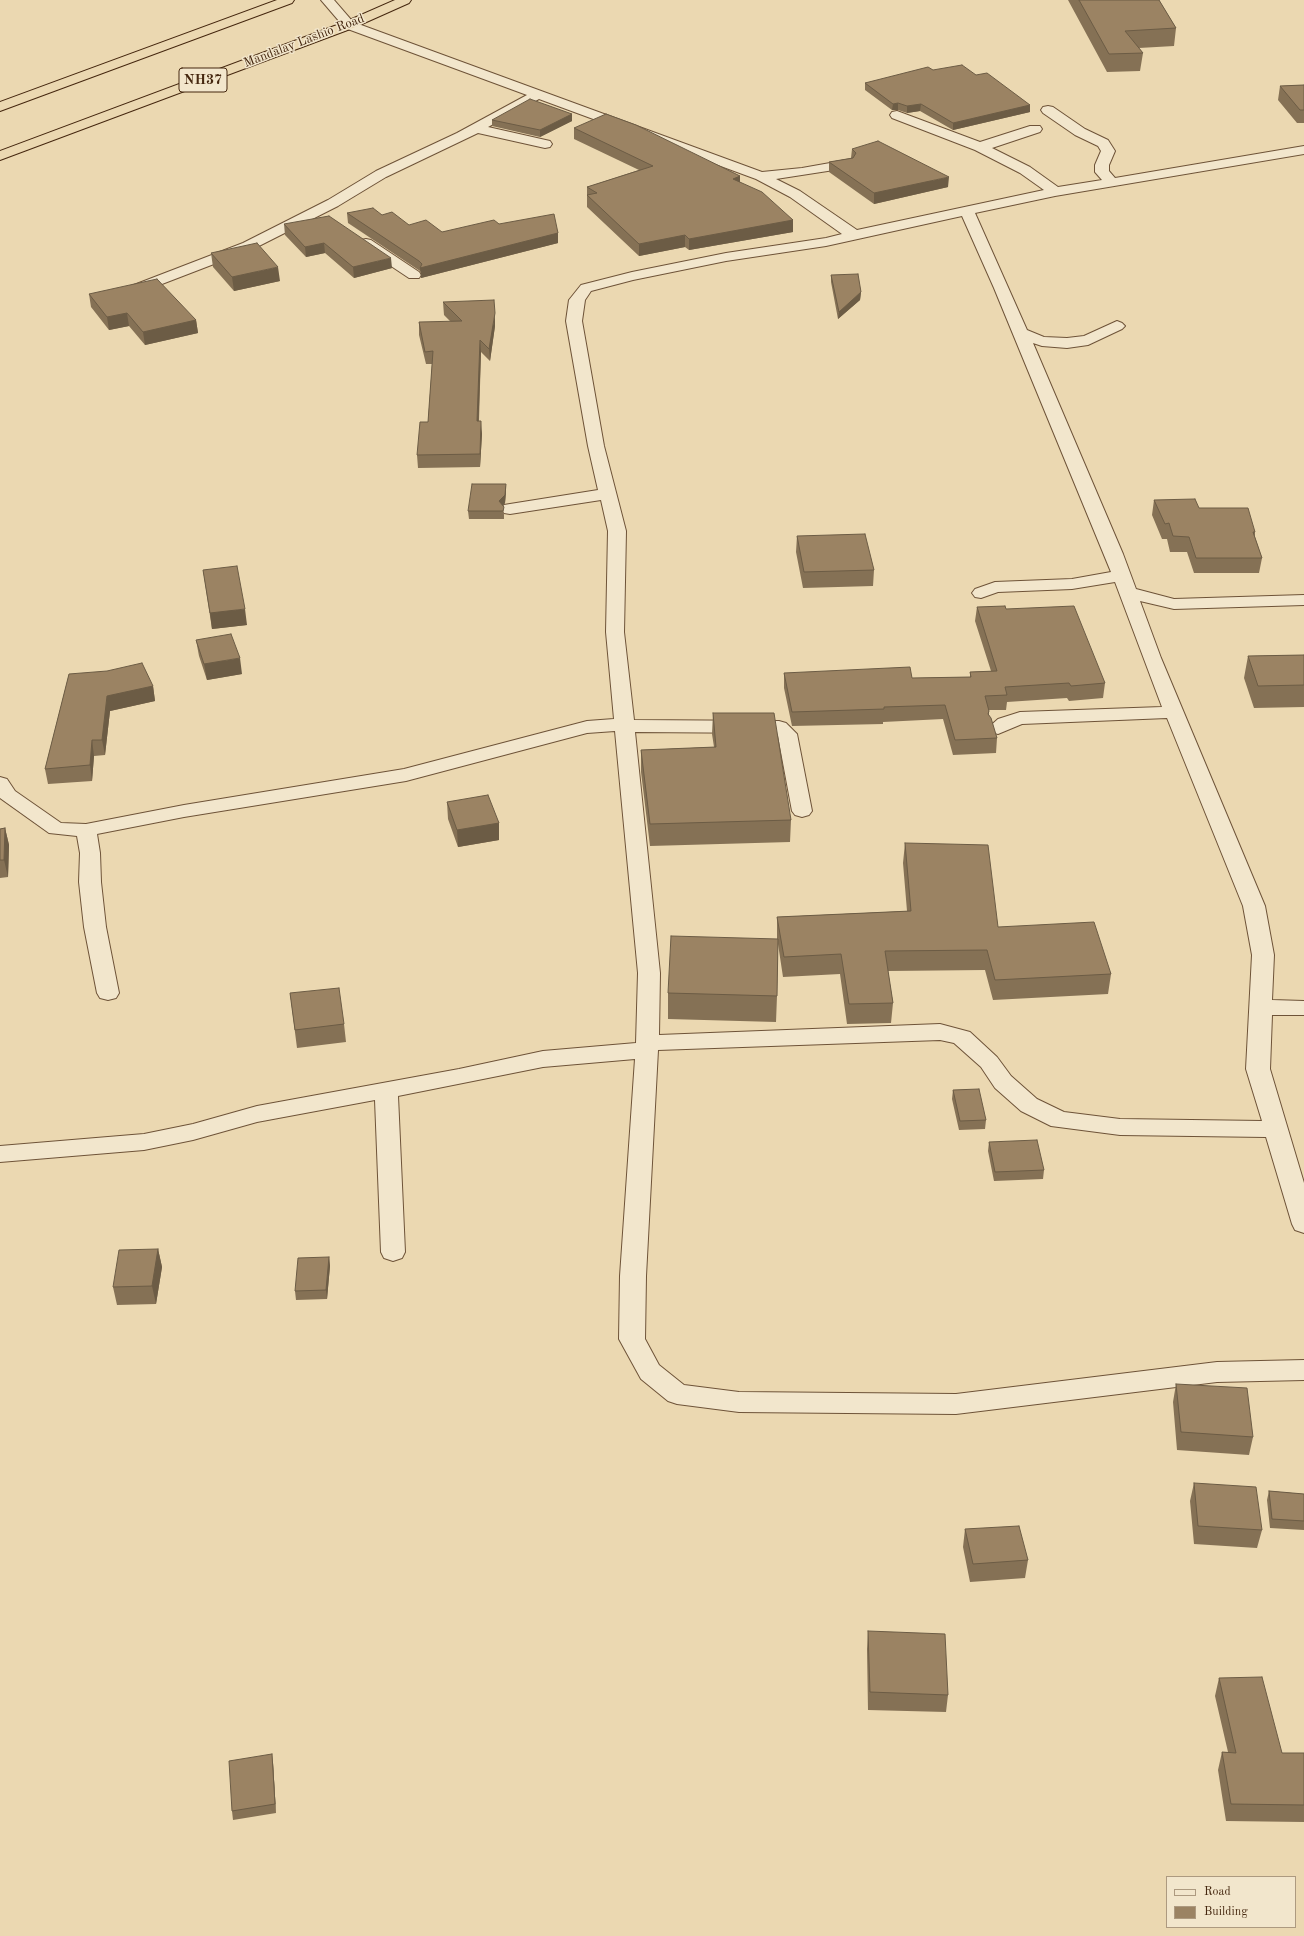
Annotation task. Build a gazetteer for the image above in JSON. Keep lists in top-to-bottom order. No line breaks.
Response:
{"streets":{"highway":["Mandalay Lashio Road","NH37"]},"legend":["Road","Building"]}
